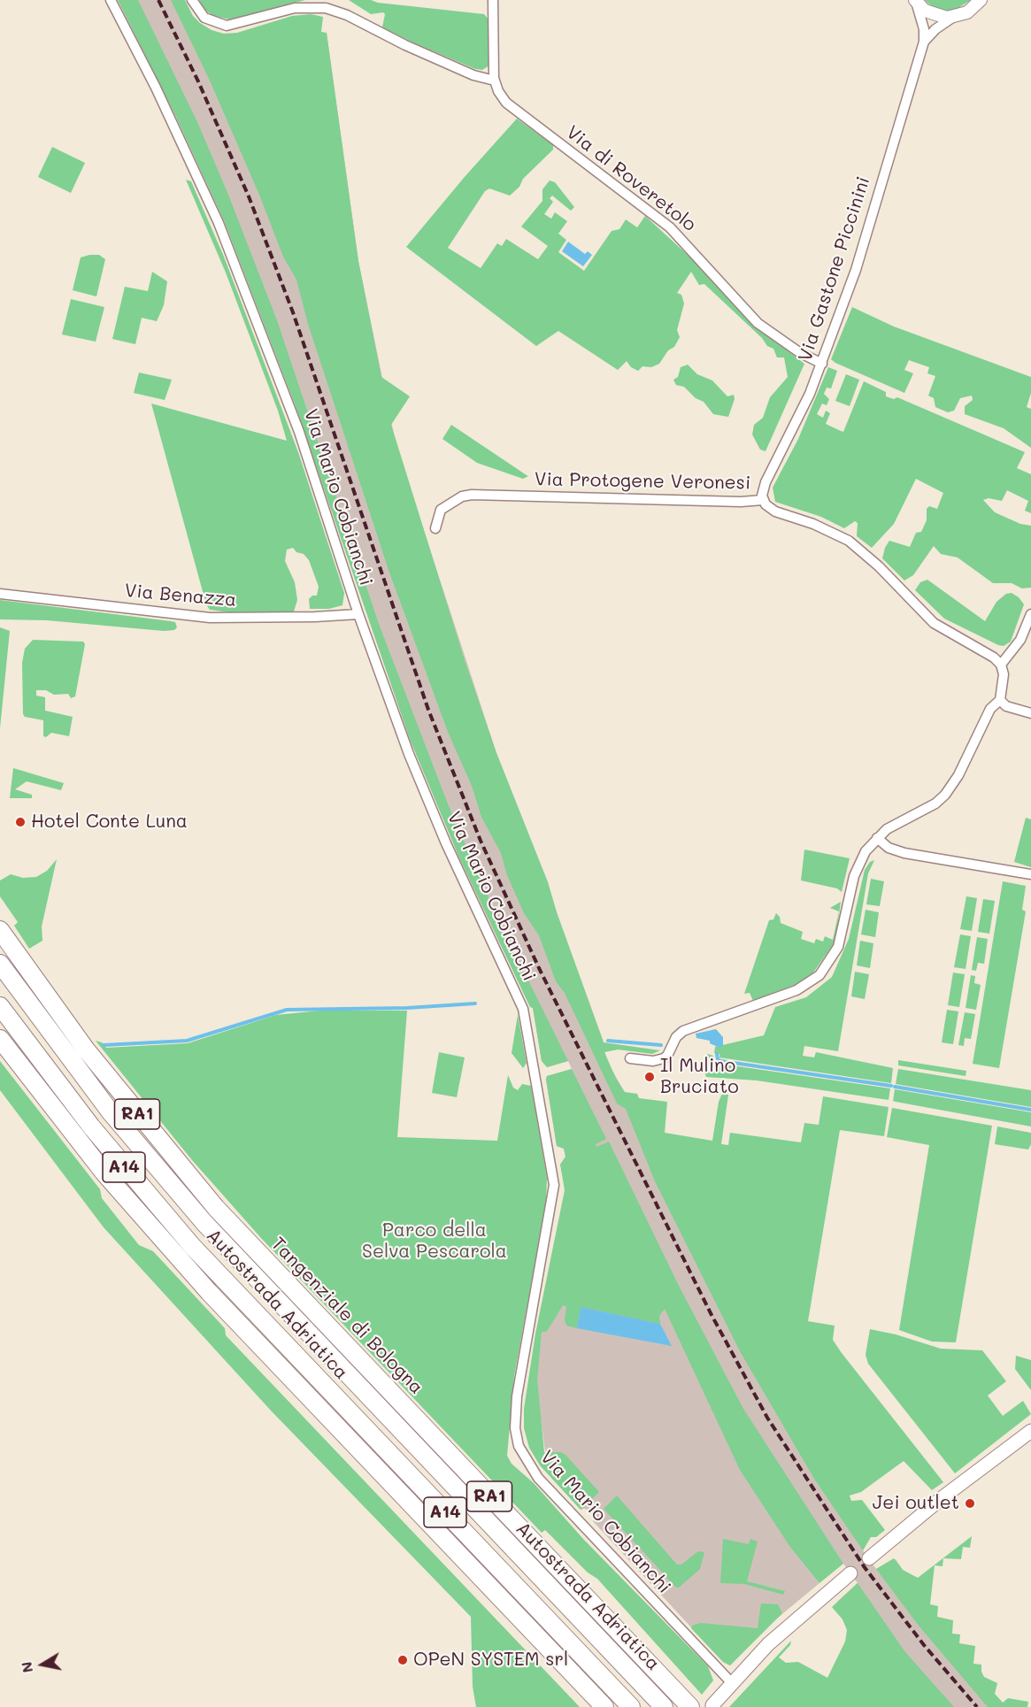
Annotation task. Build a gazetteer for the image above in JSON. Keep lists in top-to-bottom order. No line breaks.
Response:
{"streets":{"highway":["RA1","A14","Autostrada Adriatica","Tangenziale di Bologna"],"street":["Via di Roveretolo","Via Gastone Piccinini","Via Protogene Veronesi","Via Mario Cobianchi","Via Benazza"]},"crossings":[["Via di Roveretolo","Via Gastone Piccinini"],["Via Gastone Piccinini","Via Protogene Veronesi"],["Via Mario Cobianchi","Via Benazza"]],"parks":["Parco della Selva Pescarola"],"places":["Hotel Conte Luna","Il Mulino Bruciato","Jei outlet","OPeN SYSTEM srl"],"north":"left"}
